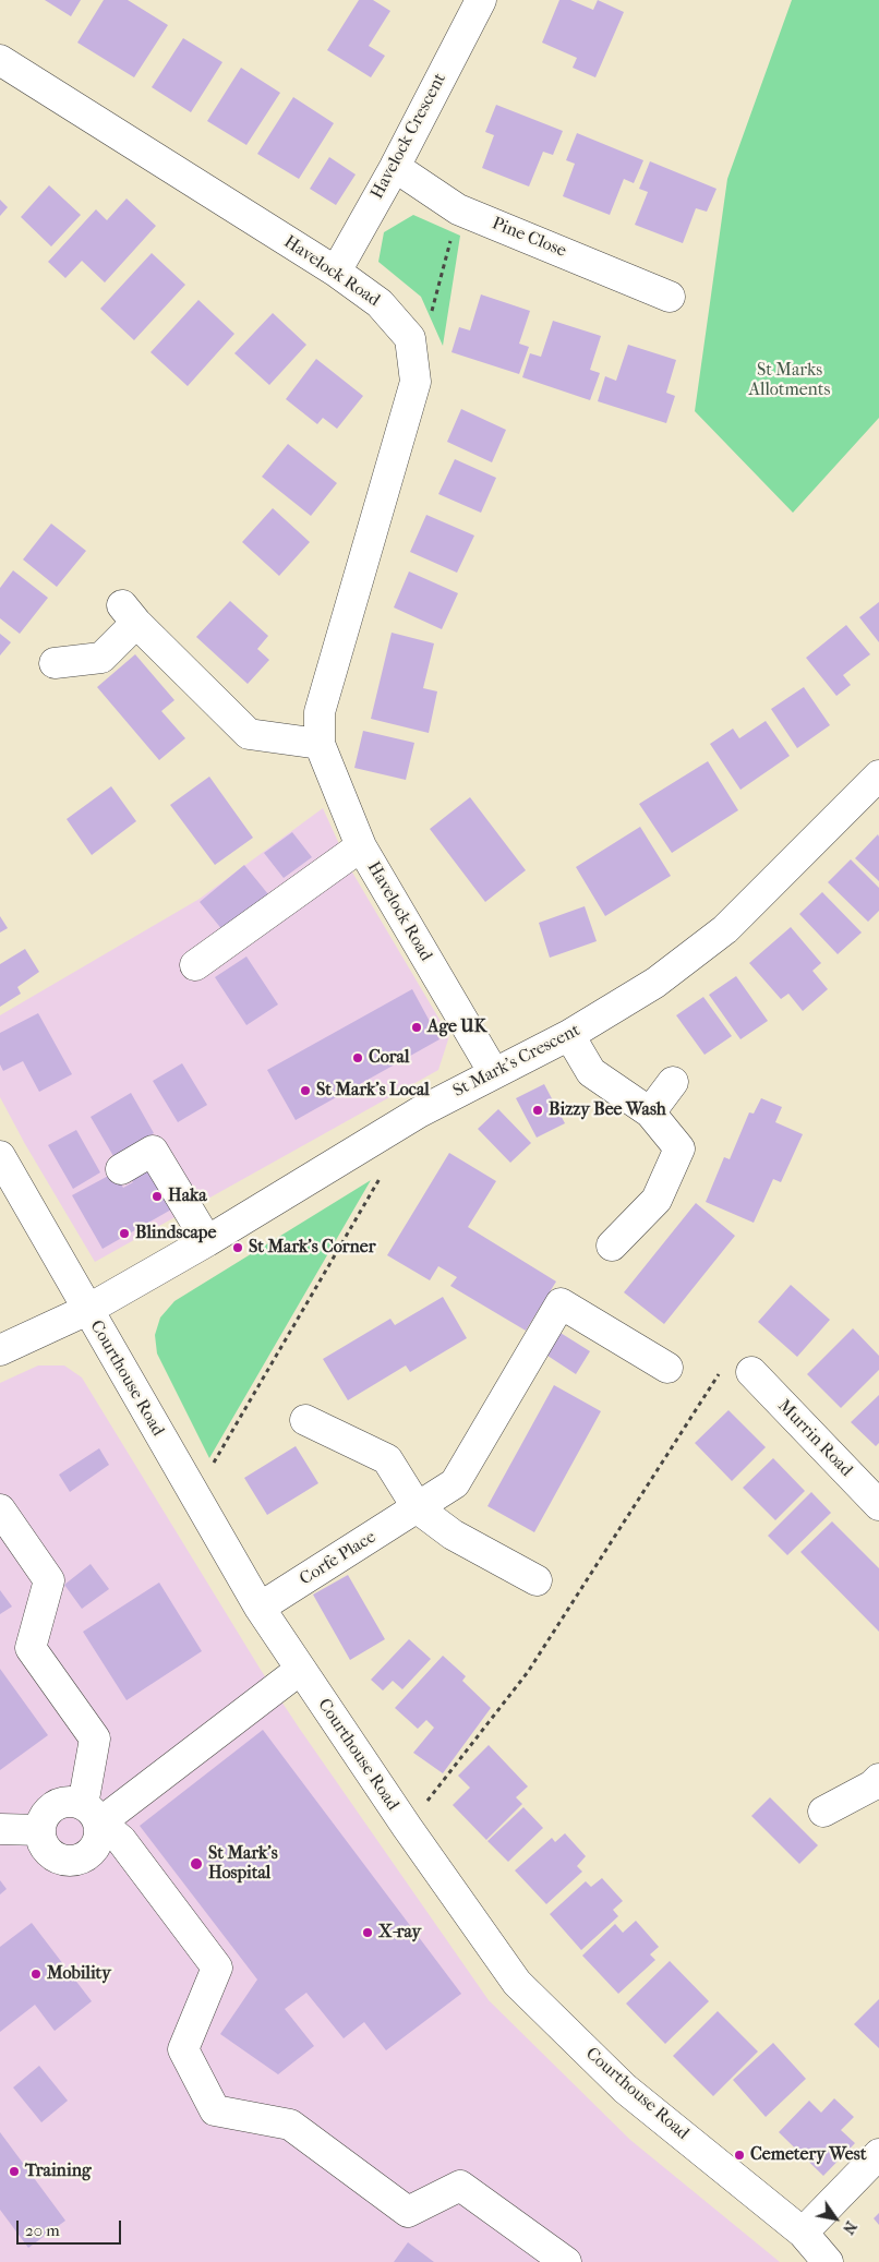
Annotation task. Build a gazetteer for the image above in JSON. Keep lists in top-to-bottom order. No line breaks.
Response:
{"streets":{"street":["Havelock Crescent","Pine Close","Havelock Road","St Mark's Crescent","Courthouse Road","Murrin Road","Corfe Place"]},"crossings":[["Havelock Crescent","Pine Close"],["Havelock Crescent","Havelock Road"],["Havelock Road","St Mark's Crescent"],["St Mark's Crescent","Courthouse Road"],["Courthouse Road","Corfe Place"]],"parks":["St Marks Allotments"],"places":["Age UK","Coral","St Mark's Local","Bizzy Bee Wash","Haka","Blindscape","St Mark's Corner","St Mark's Hospital","X-ray","Mobility","Cemetery West","Training"],"scale_bar":"20 m","north":"bottom right"}
